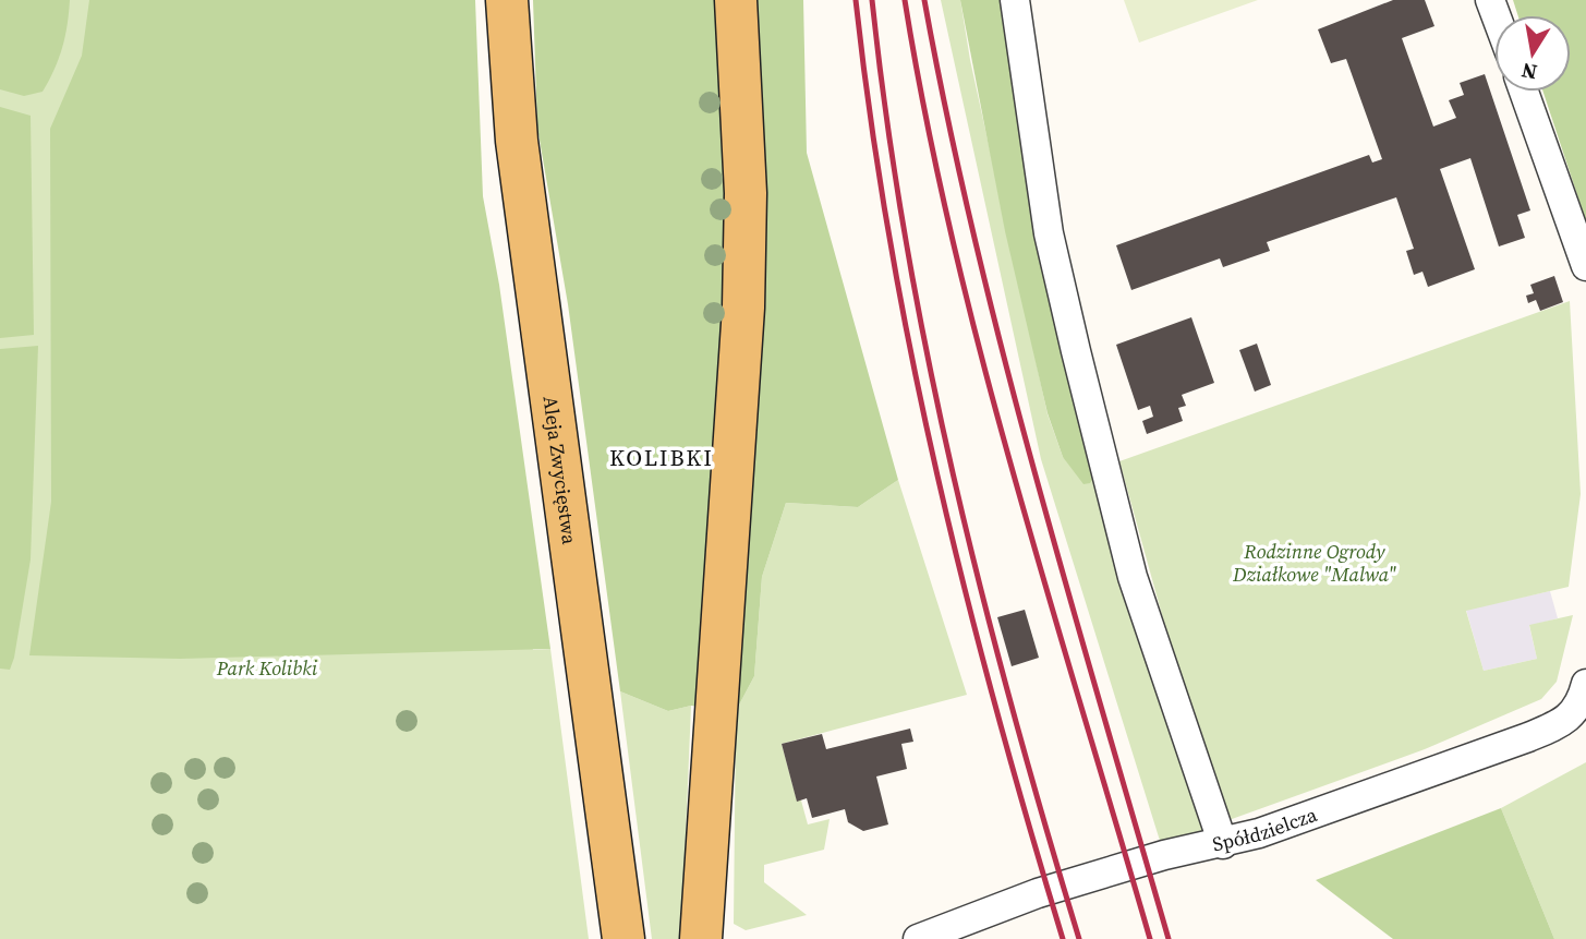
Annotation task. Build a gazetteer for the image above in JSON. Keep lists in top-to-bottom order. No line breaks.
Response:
{"streets":{"main road":["Aleja Zwycięstwa"],"street":["Spółdzielcza"]},"districts":["KOLIBKI"],"parks":["Rodzinne Ogrody Działkowe \"Malwa\"","Park Kolibki"],"north":"bottom"}
